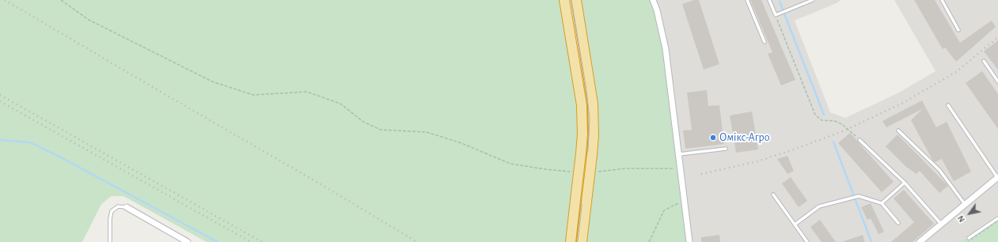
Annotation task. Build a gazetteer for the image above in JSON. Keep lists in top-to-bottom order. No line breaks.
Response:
{"places":["Омiкс-Агро"],"north":"bottom left"}
